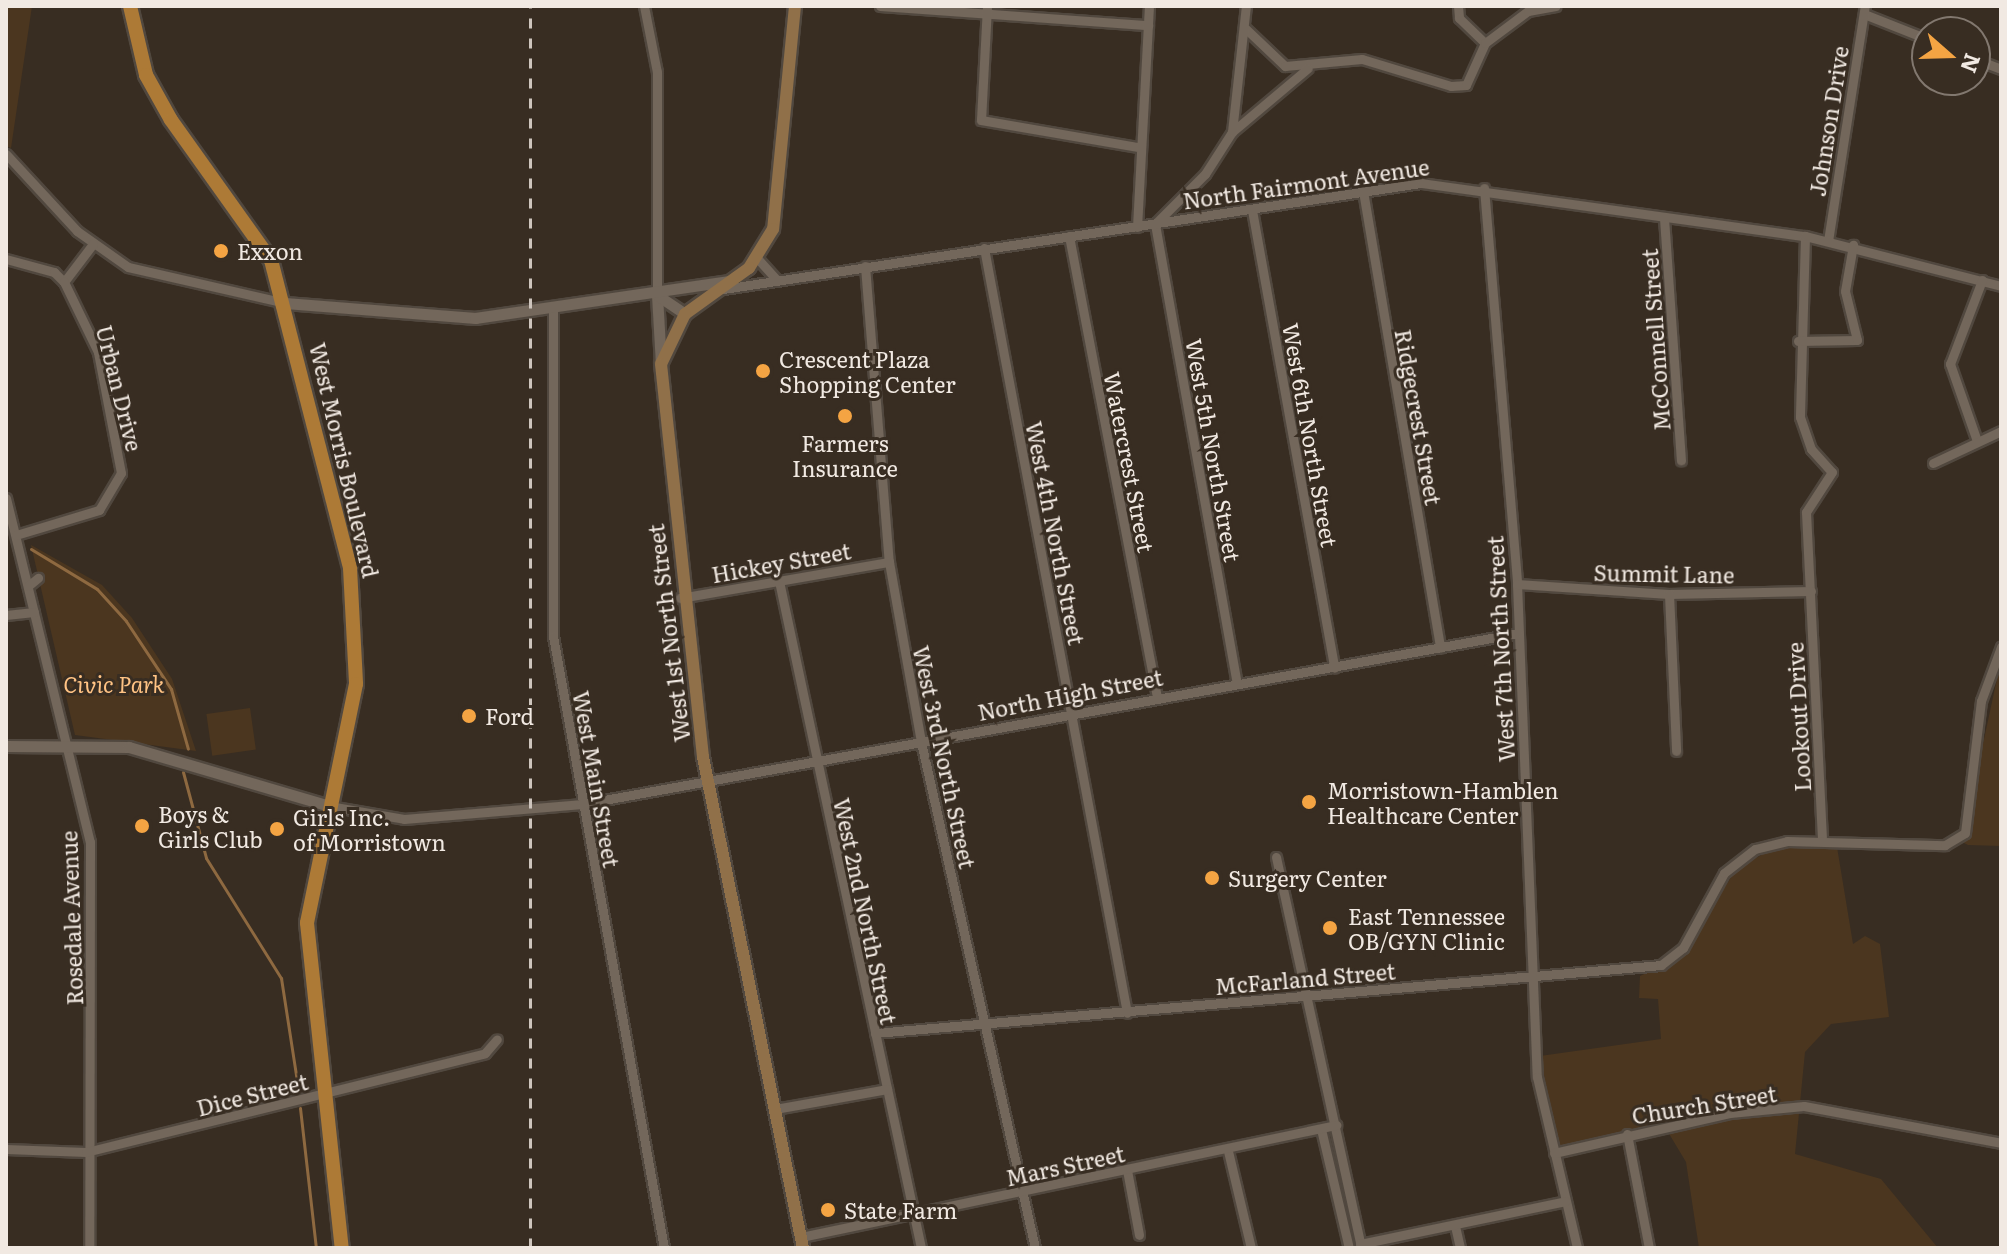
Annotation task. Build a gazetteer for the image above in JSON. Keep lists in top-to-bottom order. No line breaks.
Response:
{"streets":{"main road":["West Morris Boulevard","West 1st North Street"],"street":["Johnson Drive","North Fairmont Avenue","McConnell Street","Urban Drive","Ridgecrest Street","West 6th North Street","West 5th North Street","Watercrest Street","West 4th North Street","Hickey Street","Summit Lane","West 7th North Street","North High Street","Lookout Drive","West 3rd North Street","West Main Street","West 2nd North Street","Rosedale Avenue","McFarland Street","Dice Street","Church Street","Mars Street"]},"crossings":[["Johnson Drive","North Fairmont Avenue"],["North Fairmont Avenue","McConnell Street"],["North Fairmont Avenue","Ridgecrest Street"],["North Fairmont Avenue","West 6th North Street"],["North Fairmont Avenue","West 5th North Street"],["North Fairmont Avenue","Watercrest Street"],["North Fairmont Avenue","West 4th North Street"],["North Fairmont Avenue","West 7th North Street"],["North Fairmont Avenue","West 3rd North Street"],["Urban Drive","Rosedale Avenue"],["Ridgecrest Street","North High Street"],["West 6th North Street","North High Street"],["West 5th North Street","North High Street"],["West Morris Boulevard","North High Street"],["West Morris Boulevard","Dice Street"],["Watercrest Street","North High Street"],["West 4th North Street","North High Street"],["West 4th North Street","McFarland Street"],["Hickey Street","West 1st North Street"],["Hickey Street","West 3rd North Street"],["Hickey Street","West 2nd North Street"],["Summit Lane","West 7th North Street"],["Summit Lane","Lookout Drive"],["West 1st North Street","North High Street"],["West 1st North Street","Mars Street"],["West 7th North Street","North High Street"],["West 7th North Street","McFarland Street"],["West 7th North Street","Church Street"],["North High Street","West 3rd North Street"],["North High Street","West Main Street"],["North High Street","West 2nd North Street"],["Lookout Drive","McFarland Street"],["West 3rd North Street","McFarland Street"],["West 3rd North Street","Mars Street"],["West 2nd North Street","McFarland Street"],["West 2nd North Street","Mars Street"],["Rosedale Avenue","Dice Street"]],"parks":["Civic Park"],"places":["Exxon","Crescent Plaza Shopping Center","Farmers Insurance","Ford","Morristown-Hamblen Healthcare Center","Boys & Girls Club","Girls Inc. of Morristown","Surgery Center","East Tennessee OB/GYN Clinic","State Farm"],"north":"right"}
